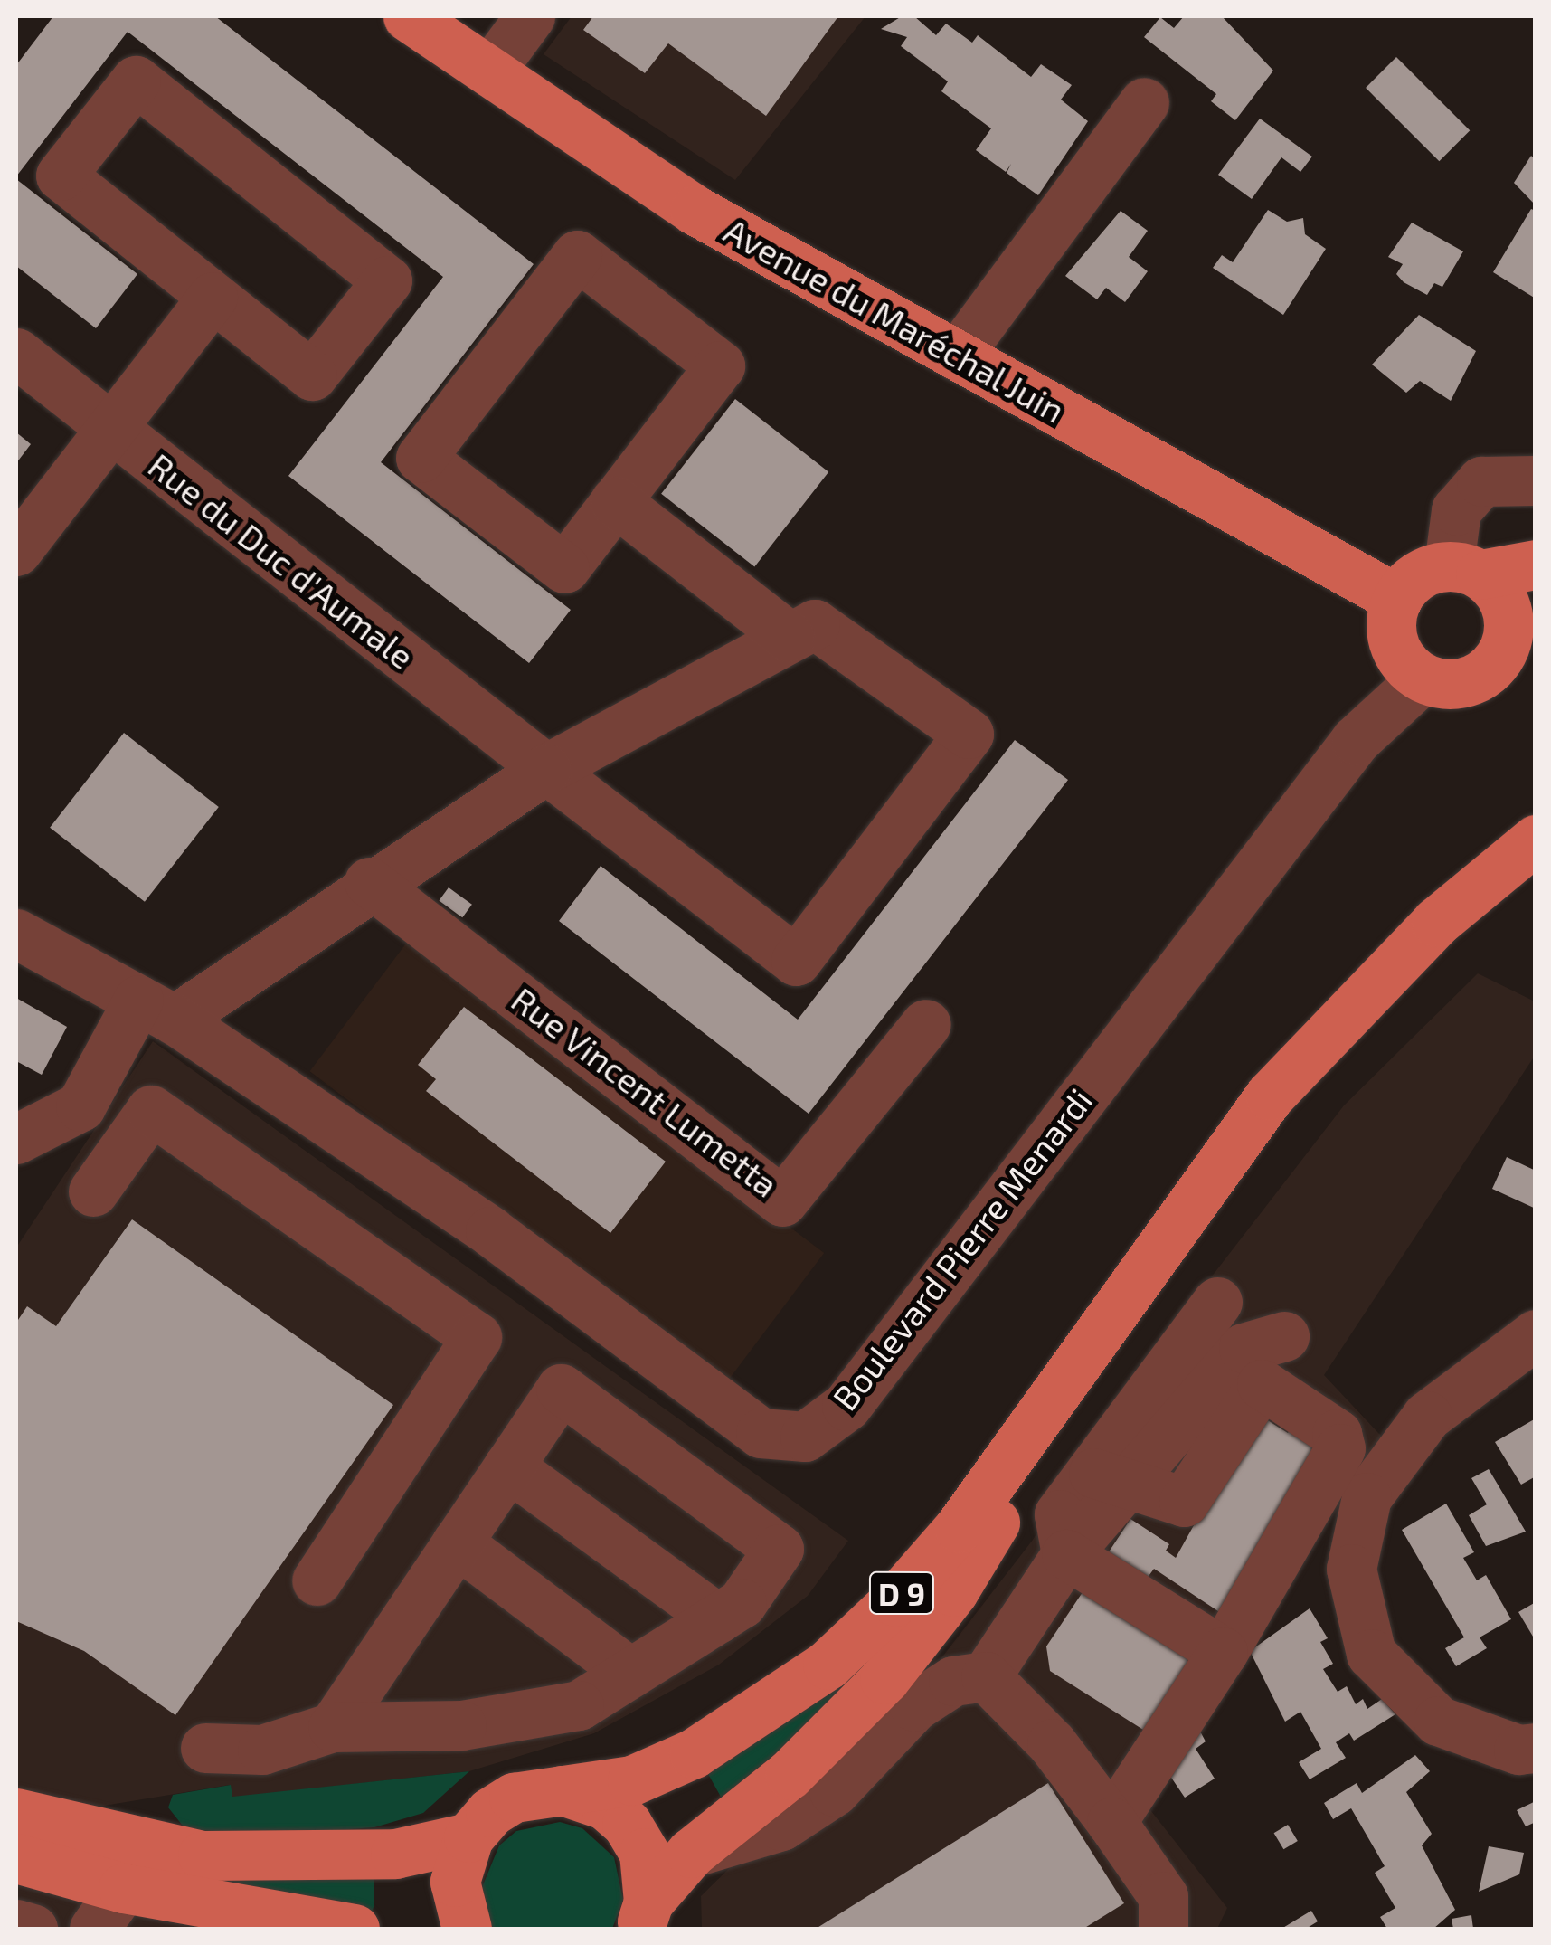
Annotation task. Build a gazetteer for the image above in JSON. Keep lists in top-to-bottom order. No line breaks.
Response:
{"streets":{"main road":["Avenue du Maréchal Juin","D 9"],"street":["Rue du Duc d'Aumale","Rue Vincent Lumetta","Boulevard Pierre Menardi"]},"crossings":[["Avenue du Maréchal Juin","Boulevard Pierre Menardi"]]}
